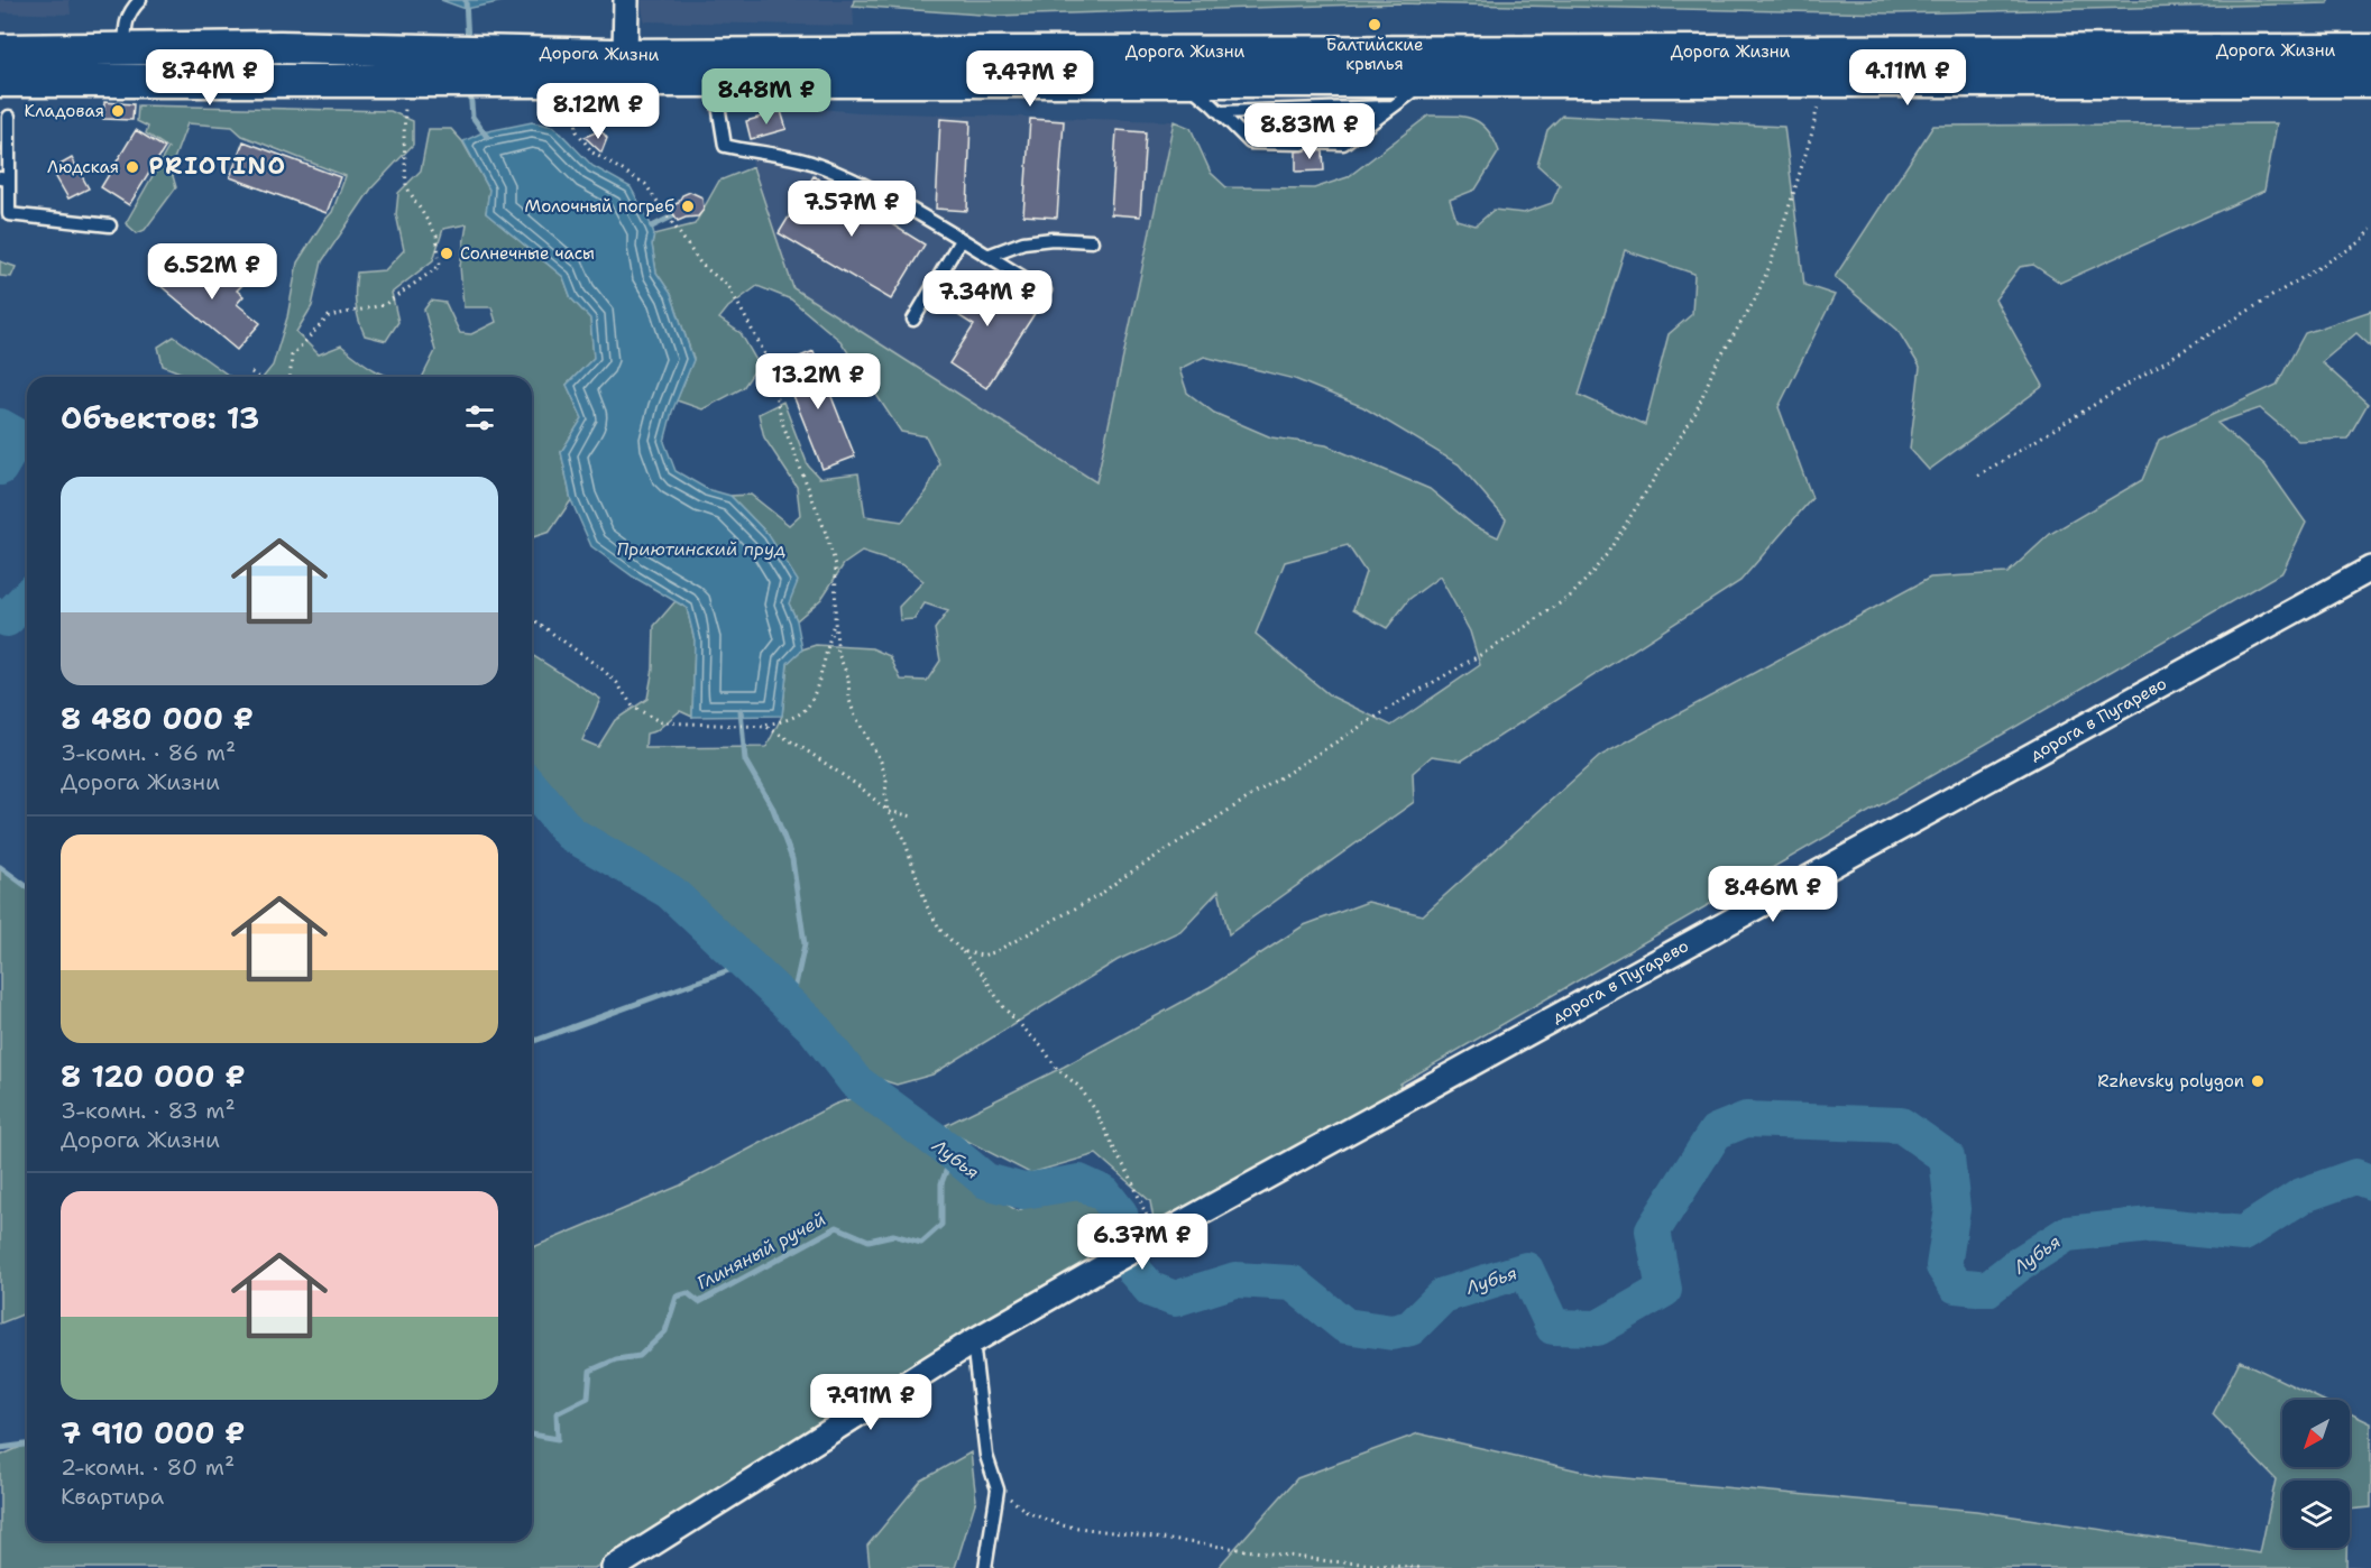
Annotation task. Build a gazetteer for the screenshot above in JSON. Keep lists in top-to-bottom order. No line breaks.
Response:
{"streets":{"main road":["Дорога Жизни"],"street":["дорога в Пугарево"]},"districts":["PRIOTINO"],"water":["Приютинский пруд","Лубья","Глиняный ручей"],"places":["Балтийские крылья","Кладовая","Людская","Молочный погреб","Солнечные часы","Rzhevsky polygon"],"north":"bottom left","page":{"price":["8.74M ₽","4.11M ₽","7.47M ₽","8.48M ₽","8.12M ₽","8.83M ₽","7.57M ₽","6.52M ₽","7.34M ₽","13.2M ₽","8.46M ₽","6.37M ₽","7.91M ₽"],"heading":"Объектов: 13","list":[{"name":"8 480 000 ₽","note":"3-комн. · 86 m² · Дорога Жизни"},{"name":"8 120 000 ₽","note":"3-комн. · 83 m² · Дорога Жизни"},{"name":"7 910 000 ₽","note":"2-комн. · 80 m² · Квартира"}]}}
